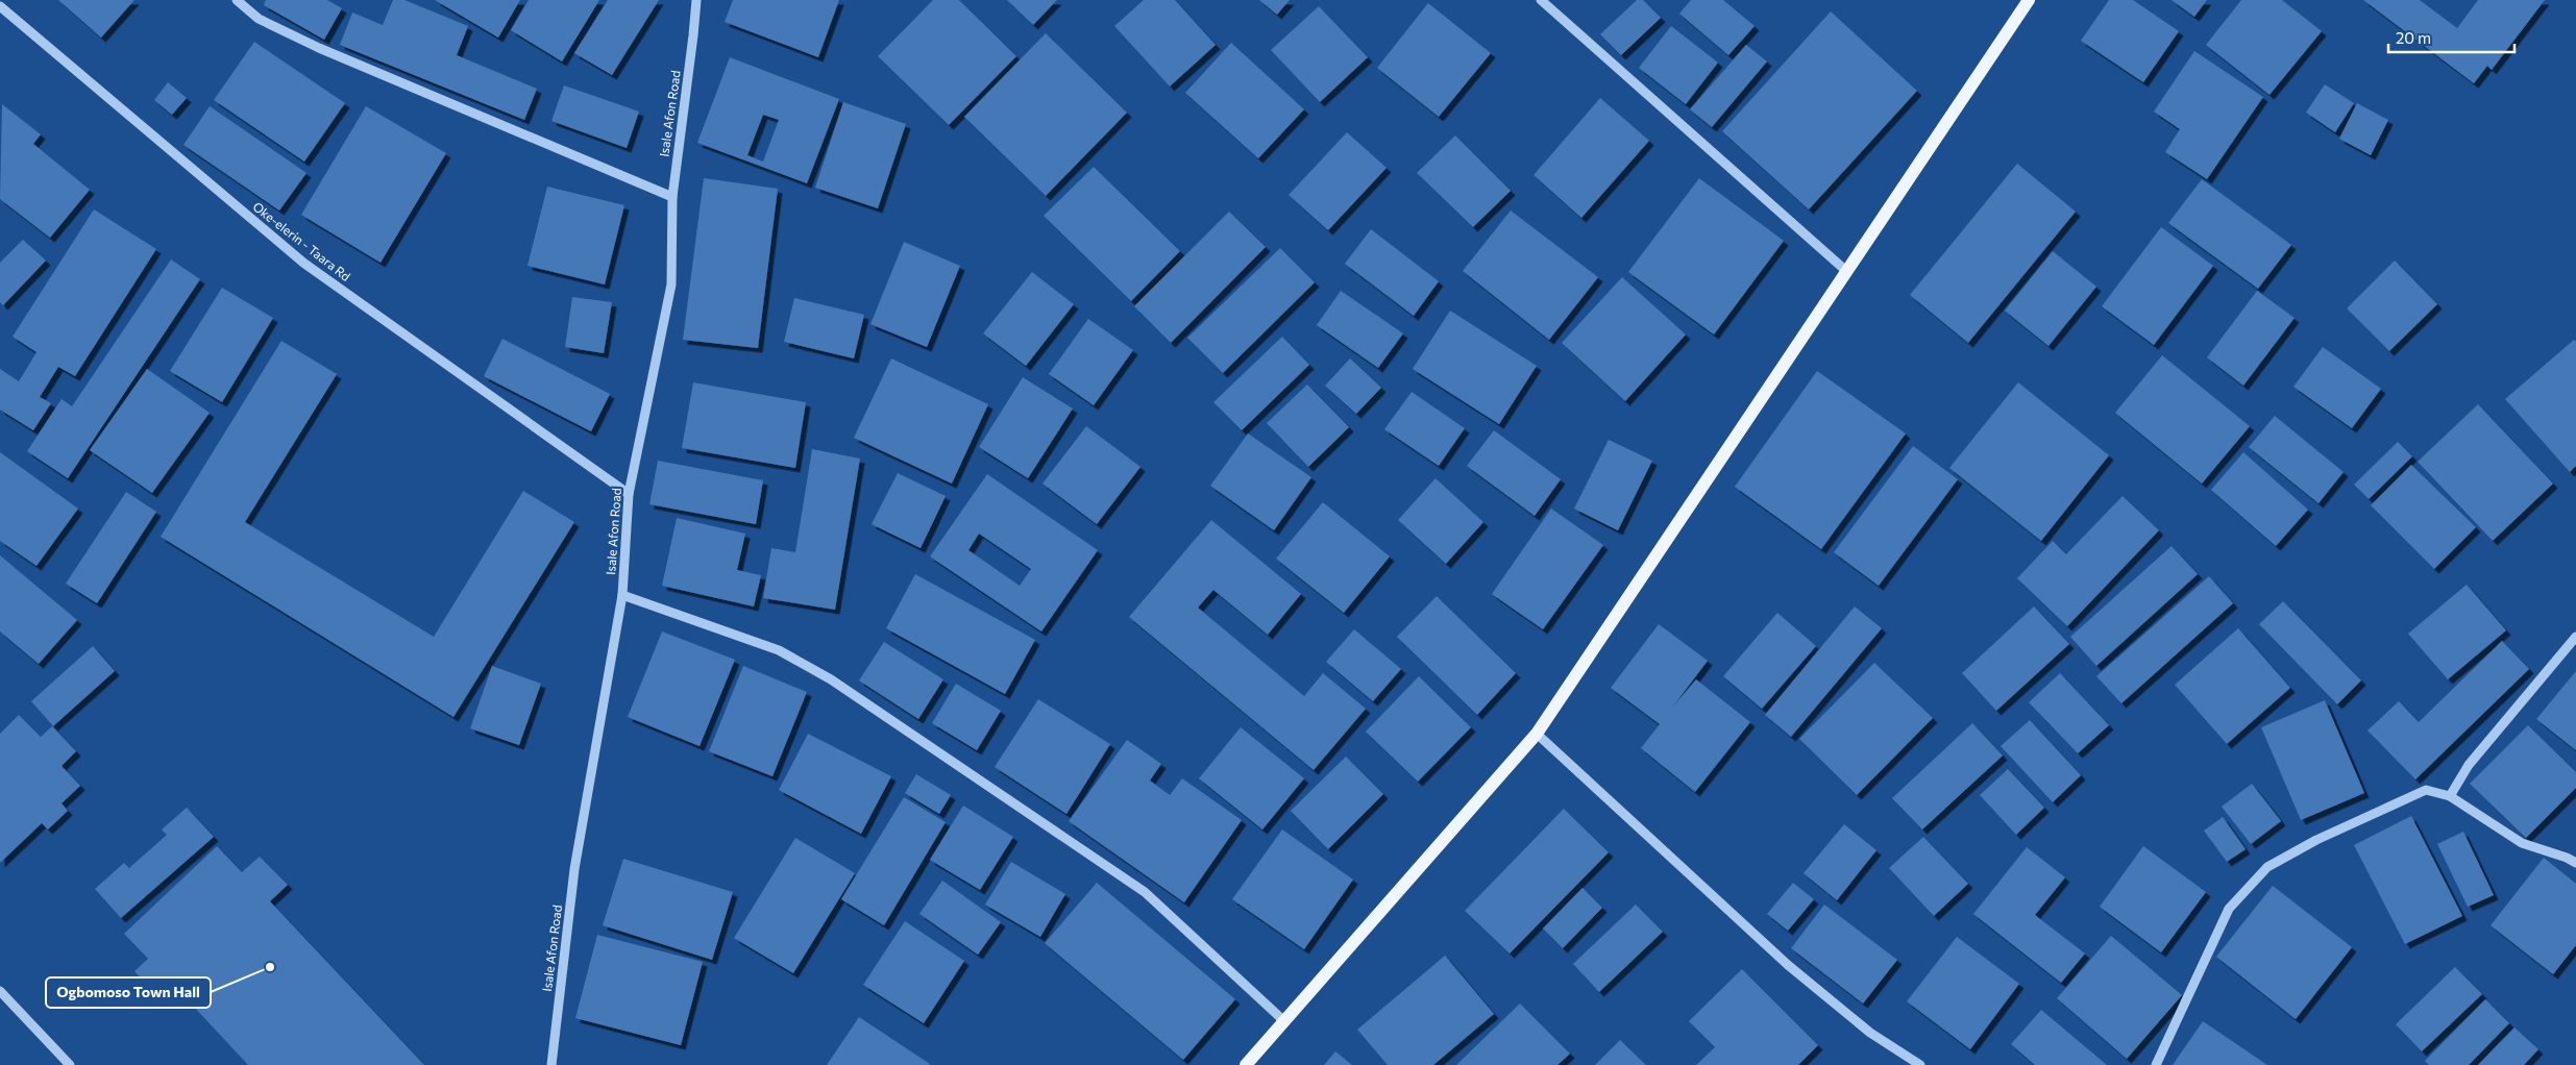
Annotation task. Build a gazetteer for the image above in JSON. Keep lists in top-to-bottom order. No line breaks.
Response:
{"streets":{"street":["Isale Afon Road","Oke-elerin - Taara Rd"]},"crossings":[["Isale Afon Road","Oke-elerin - Taara Rd"]],"places":["Ogbomoso Town Hall"],"scale_bar":"20 m"}
